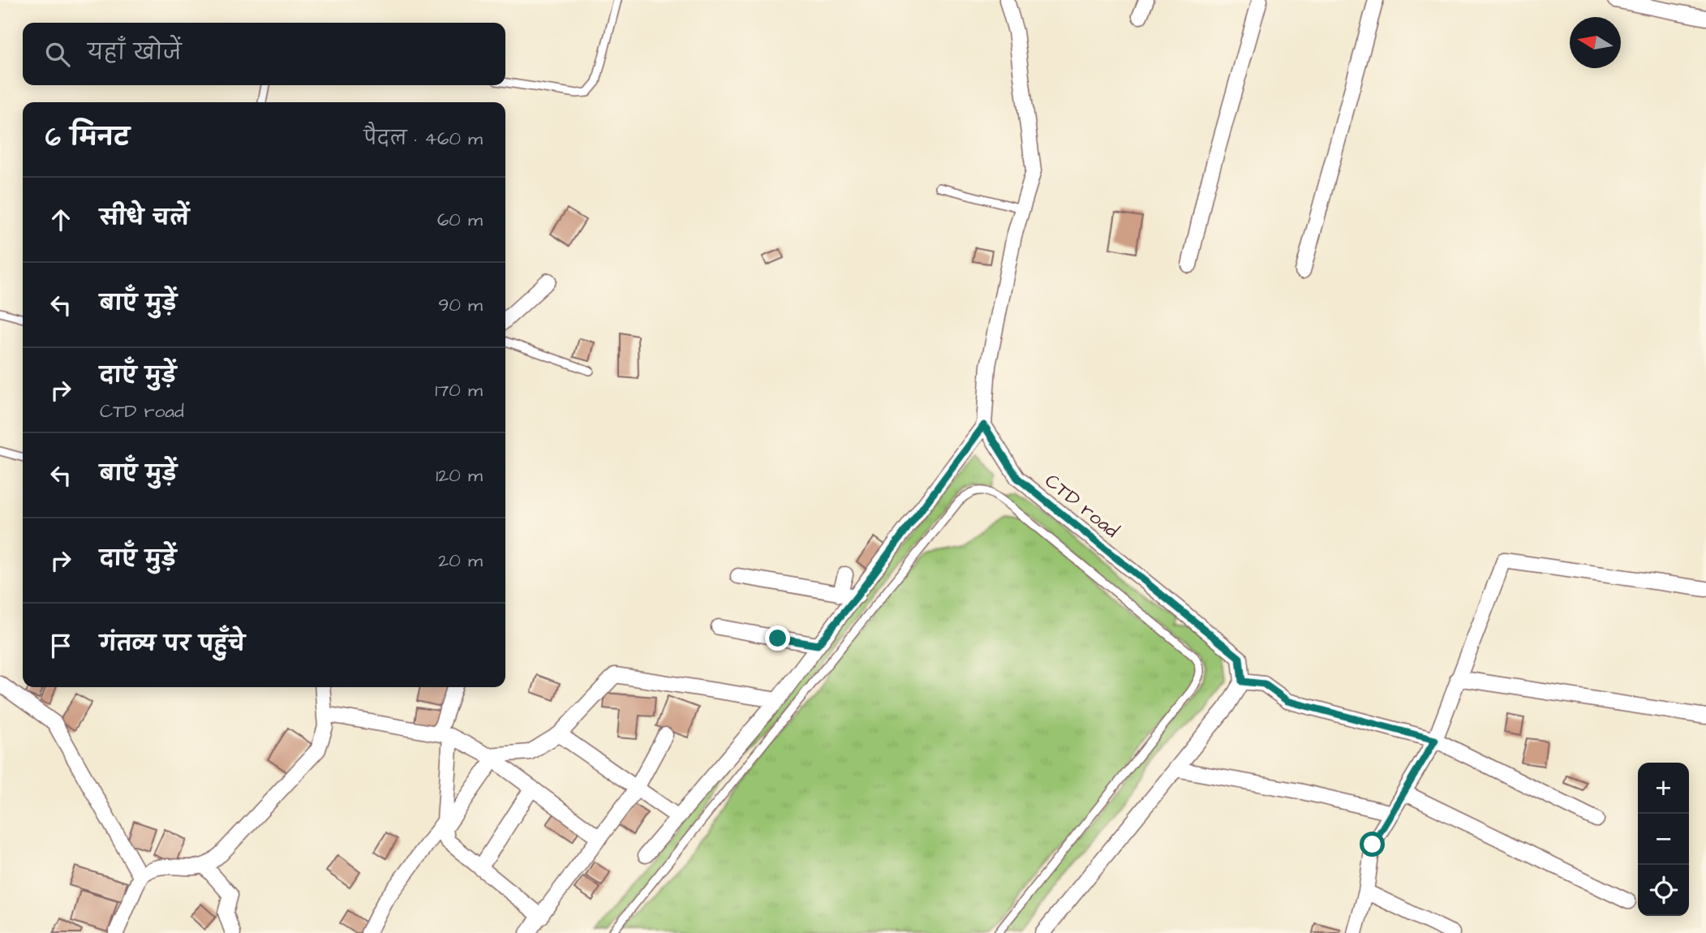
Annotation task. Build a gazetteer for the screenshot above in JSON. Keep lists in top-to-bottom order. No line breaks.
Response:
{"streets":{"street":["CTD road"]},"north":"left","page":{"search":"यहाँ खोजें","heading":["6 मिनट","पैदल · 460 m"],"list":[["सीधे चलें","60 m"],["बाएँ मुड़ें","90 m"],["दाएँ मुड़ें","CTD road","170 m"],["बाएँ मुड़ें","120 m"],["दाएँ मुड़ें","20 m"],"गंतव्य पर पहुँचे"],"map_buttons":["+","−"]}}
